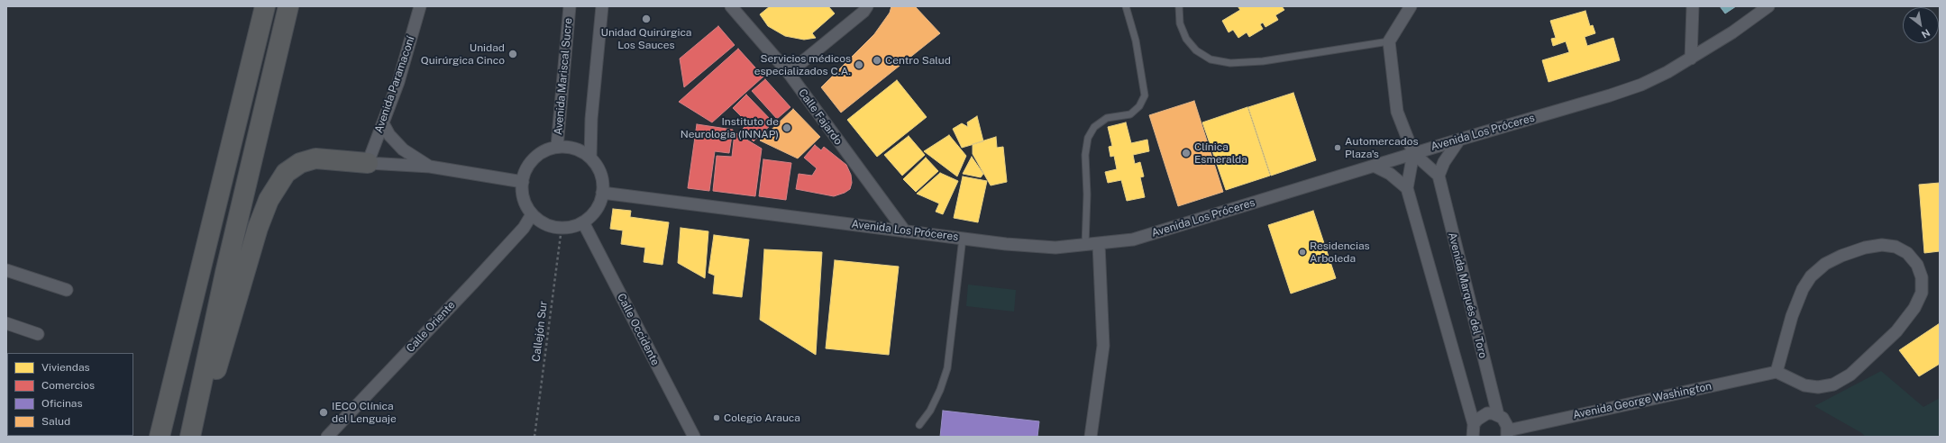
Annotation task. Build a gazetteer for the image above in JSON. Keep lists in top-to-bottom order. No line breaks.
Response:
{"streets":{"street":["Avenida Mariscal Sucre","Avenida Paramaconí","Calle Fajardo","Avenida Los Próceres","Avenida Marqués del Toro","Calle Oriente","Calle Occidente","Avenida George Washington"],"path":["Callejón Sur"]},"crossings":[["Avenida Mariscal Sucre","Avenida Los Próceres"],["Avenida Mariscal Sucre","Calle Oriente"],["Avenida Mariscal Sucre","Calle Occidente"],["Avenida Mariscal Sucre","Callejón Sur"],["Calle Fajardo","Avenida Los Próceres"],["Avenida Los Próceres","Calle Oriente"],["Avenida Los Próceres","Calle Occidente"],["Avenida Los Próceres","Callejón Sur"],["Avenida Marqués del Toro","Avenida George Washington"],["Calle Oriente","Calle Occidente"],["Calle Oriente","Callejón Sur"],["Calle Occidente","Callejón Sur"]],"places":["Unidad Quirúrgica Los Sauces","Unidad Quirúrgica Cinco","Centro Salud","Servicios médicos especializados C.A.","Instituto de Neurologia (INNAP)","Automercados Plaza's","Clínica Esmeralda","Residencias Arboleda","IECO Clínica del Lenguaje","Colegio Arauca"],"legend":["Viviendas","Comercios","Oficinas","Salud"],"north":"bottom right"}
